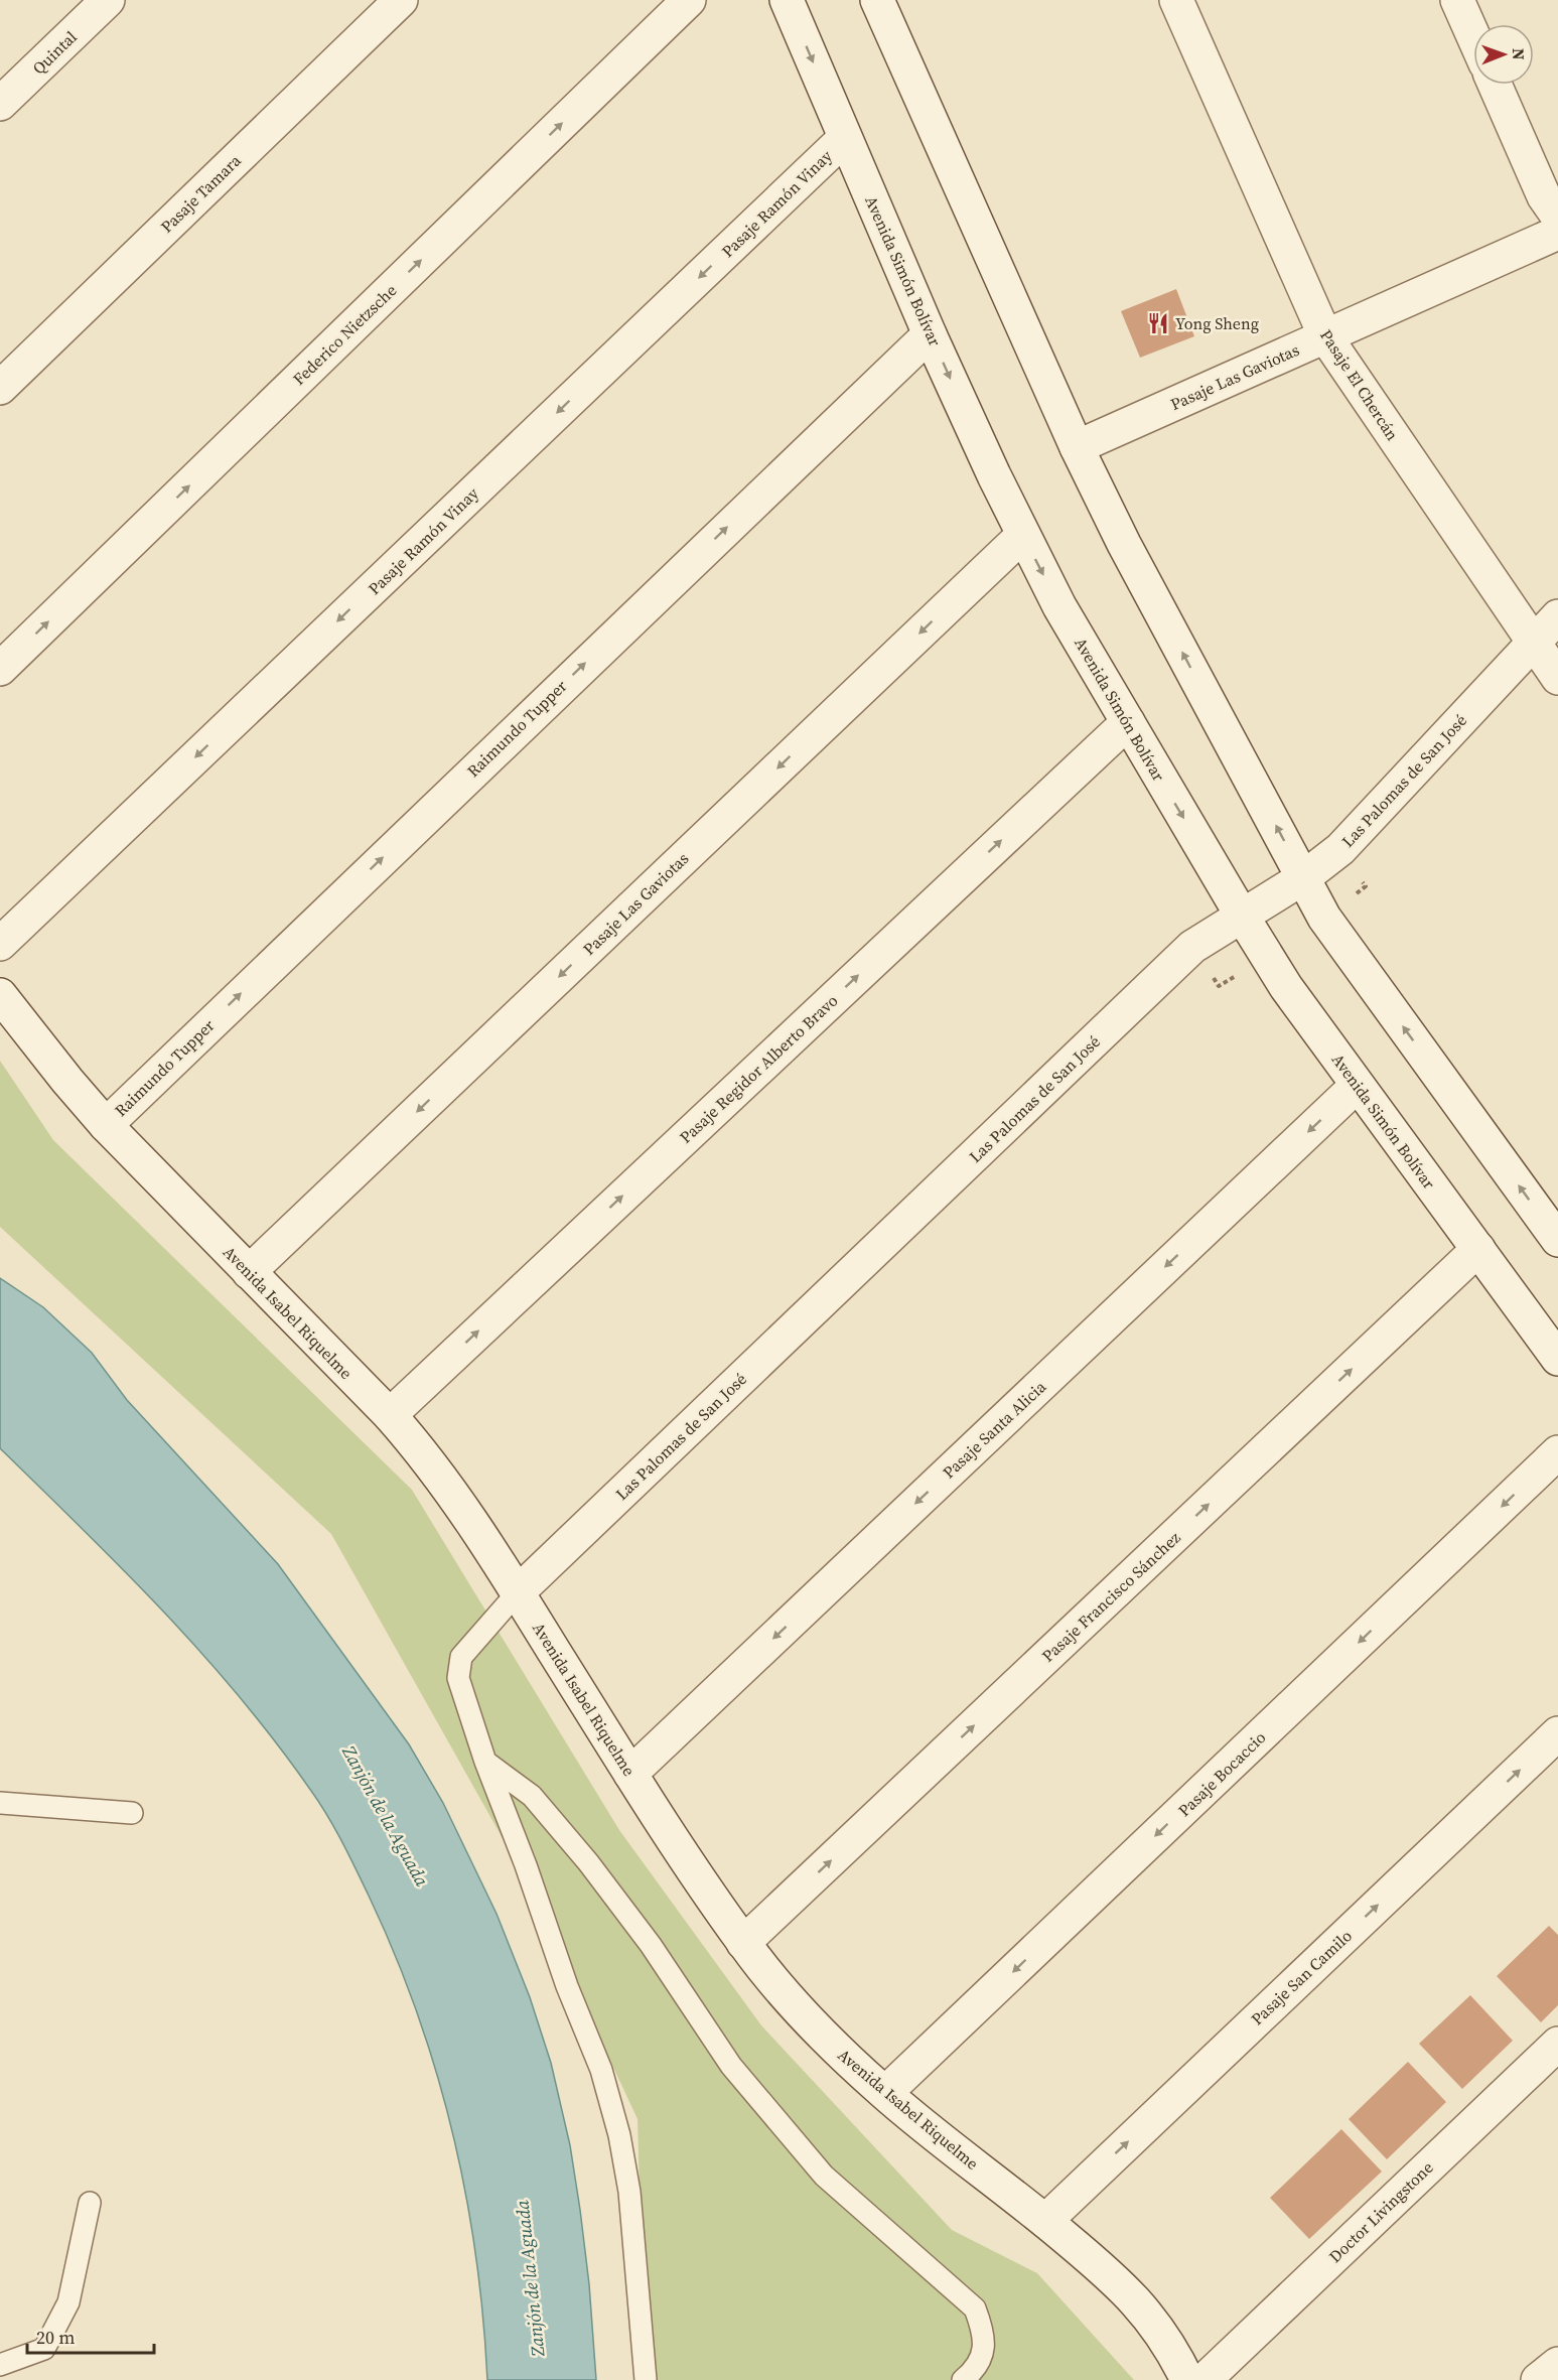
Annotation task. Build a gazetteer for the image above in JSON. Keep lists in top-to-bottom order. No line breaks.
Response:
{"streets":{"street":["Quintal","Pasaje Tamara","Pasaje Ramón Vinay","Avenida Simón Bolívar","Federico Nietzsche","Pasaje Las Gaviotas","Pasaje El Chercán","Raimundo Tupper","Las Palomas de San José","Pasaje Regidor Alberto Bravo","Avenida Isabel Riquelme","Pasaje Santa Alicia","Pasaje Francisco Sánchez","Pasaje Bocaccio","Pasaje San Camilo","Doctor Livingstone"]},"crossings":[["Pasaje Ramón Vinay","Avenida Simón Bolívar"],["Avenida Simón Bolívar","Pasaje Las Gaviotas"],["Avenida Simón Bolívar","Raimundo Tupper"],["Avenida Simón Bolívar","Las Palomas de San José"],["Avenida Simón Bolívar","Pasaje Regidor Alberto Bravo"],["Avenida Simón Bolívar","Pasaje Santa Alicia"],["Avenida Simón Bolívar","Pasaje Francisco Sánchez"],["Pasaje Las Gaviotas","Pasaje El Chercán"],["Pasaje Las Gaviotas","Avenida Isabel Riquelme"],["Pasaje El Chercán","Las Palomas de San José"],["Raimundo Tupper","Avenida Isabel Riquelme"],["Las Palomas de San José","Avenida Isabel Riquelme"],["Pasaje Regidor Alberto Bravo","Avenida Isabel Riquelme"],["Avenida Isabel Riquelme","Pasaje Santa Alicia"],["Avenida Isabel Riquelme","Pasaje Francisco Sánchez"],["Avenida Isabel Riquelme","Pasaje Bocaccio"],["Avenida Isabel Riquelme","Pasaje San Camilo"]],"one_way":["Pasaje Ramón Vinay","Federico Nietzsche","Pasaje Las Gaviotas","Raimundo Tupper","Pasaje Regidor Alberto Bravo","Pasaje Santa Alicia","Pasaje Francisco Sánchez","Pasaje Bocaccio","Pasaje San Camilo"],"water":["Zanjón de la Aguada"],"places":{"restaurant":["Yong Sheng"]},"scale_bar":"20 m","north":"right"}
